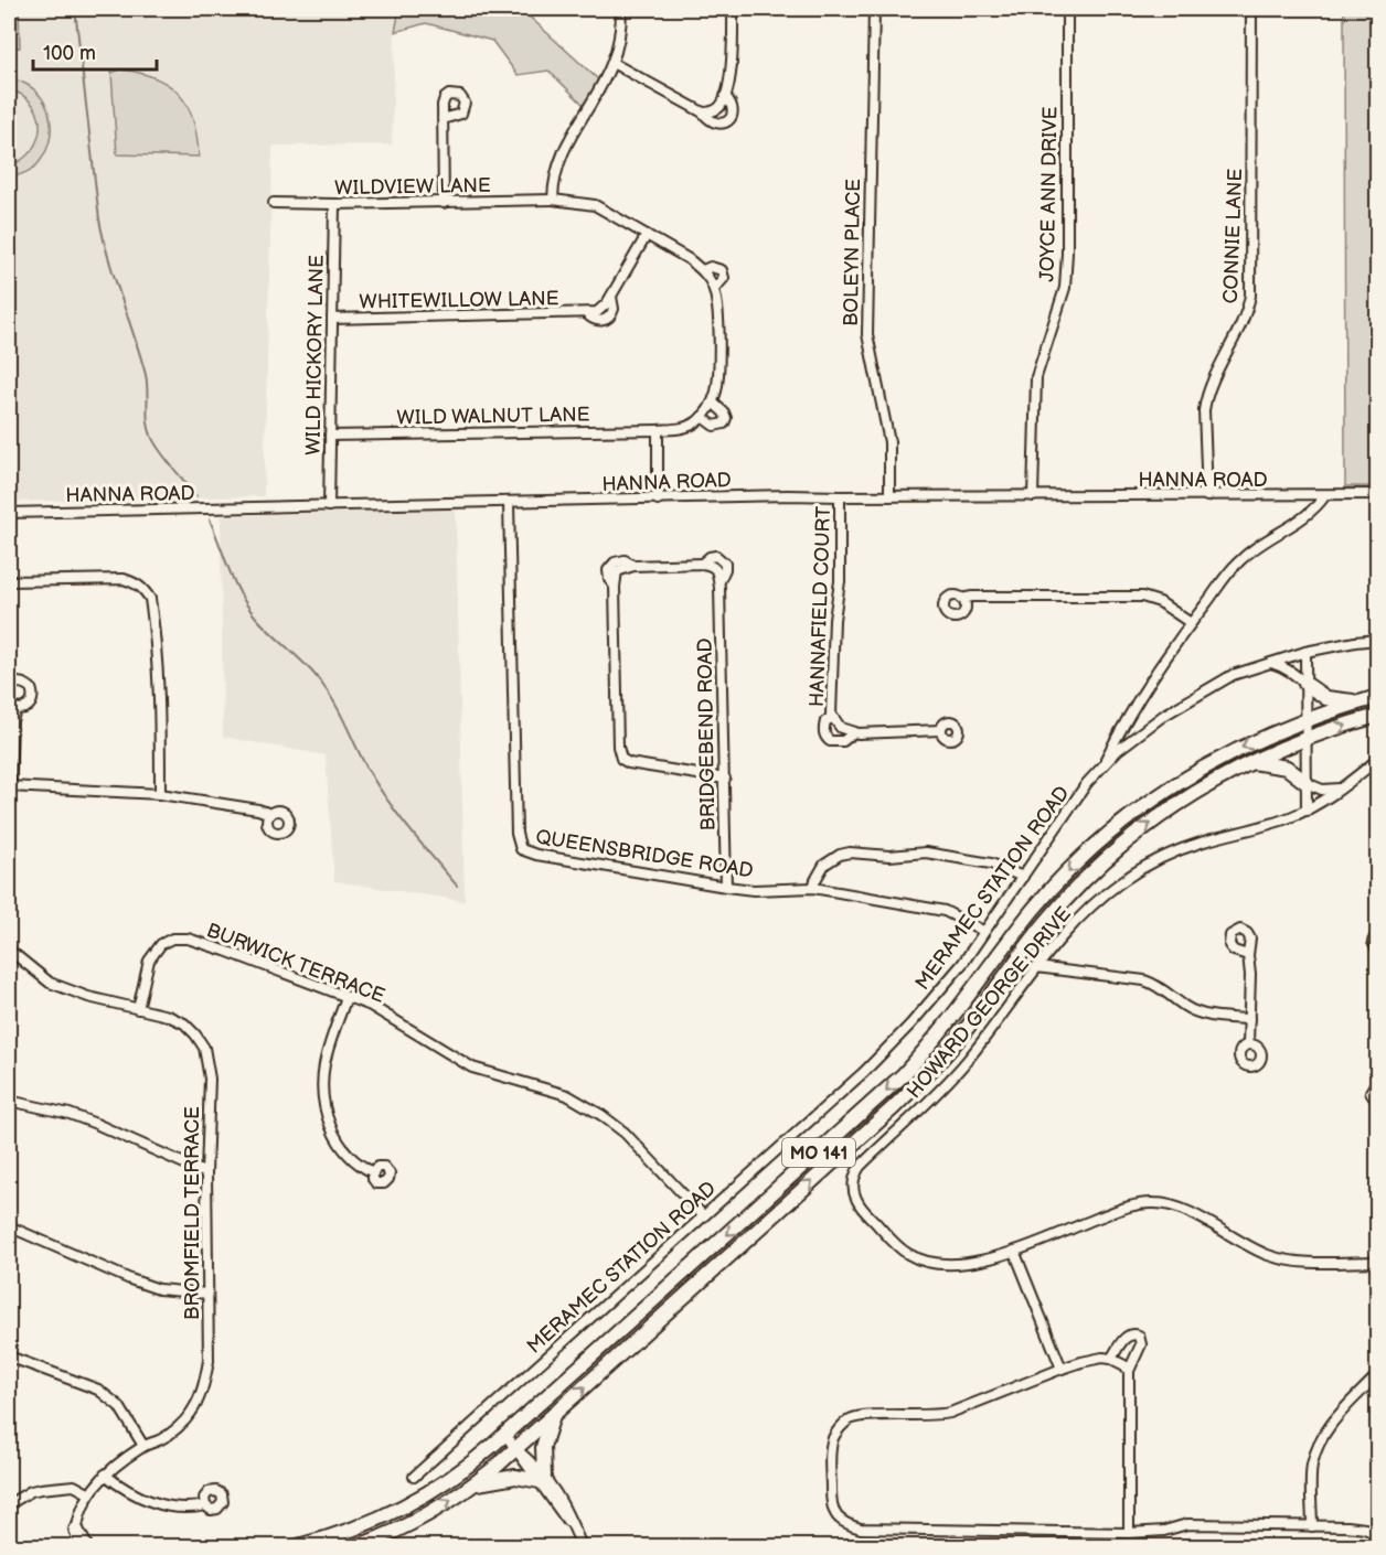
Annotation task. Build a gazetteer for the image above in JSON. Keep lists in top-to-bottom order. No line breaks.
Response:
{"streets":{"highway":["MO 141"],"street":["WILDVIEW LANE","JOYCE ANN DRIVE","CONNIE LANE","BOLEYN PLACE","WHITEWILLOW LANE","WILD HICKORY LANE","WILD WALNUT LANE","HANNA ROAD","HANNAFIELD COURT","BRIDGEBEND ROAD","QUEENSBRIDGE ROAD","MERAMEC STATION ROAD","BURWICK TERRACE","HOWARD GEORGE DRIVE","BROMFIELD TERRACE"]},"crossings":[["WILDVIEW LANE","WHITEWILLOW LANE"],["WILDVIEW LANE","WILD HICKORY LANE"],["JOYCE ANN DRIVE","HANNA ROAD"],["CONNIE LANE","HANNA ROAD"],["BOLEYN PLACE","HANNA ROAD"],["WHITEWILLOW LANE","WILD HICKORY LANE"],["WILD HICKORY LANE","WILD WALNUT LANE"],["WILD HICKORY LANE","HANNA ROAD"],["HANNA ROAD","HANNAFIELD COURT"],["HANNA ROAD","QUEENSBRIDGE ROAD"],["BRIDGEBEND ROAD","QUEENSBRIDGE ROAD"],["QUEENSBRIDGE ROAD","MERAMEC STATION ROAD"],["MERAMEC STATION ROAD","BURWICK TERRACE"],["BURWICK TERRACE","BROMFIELD TERRACE"]],"scale_bar":"100 m"}
